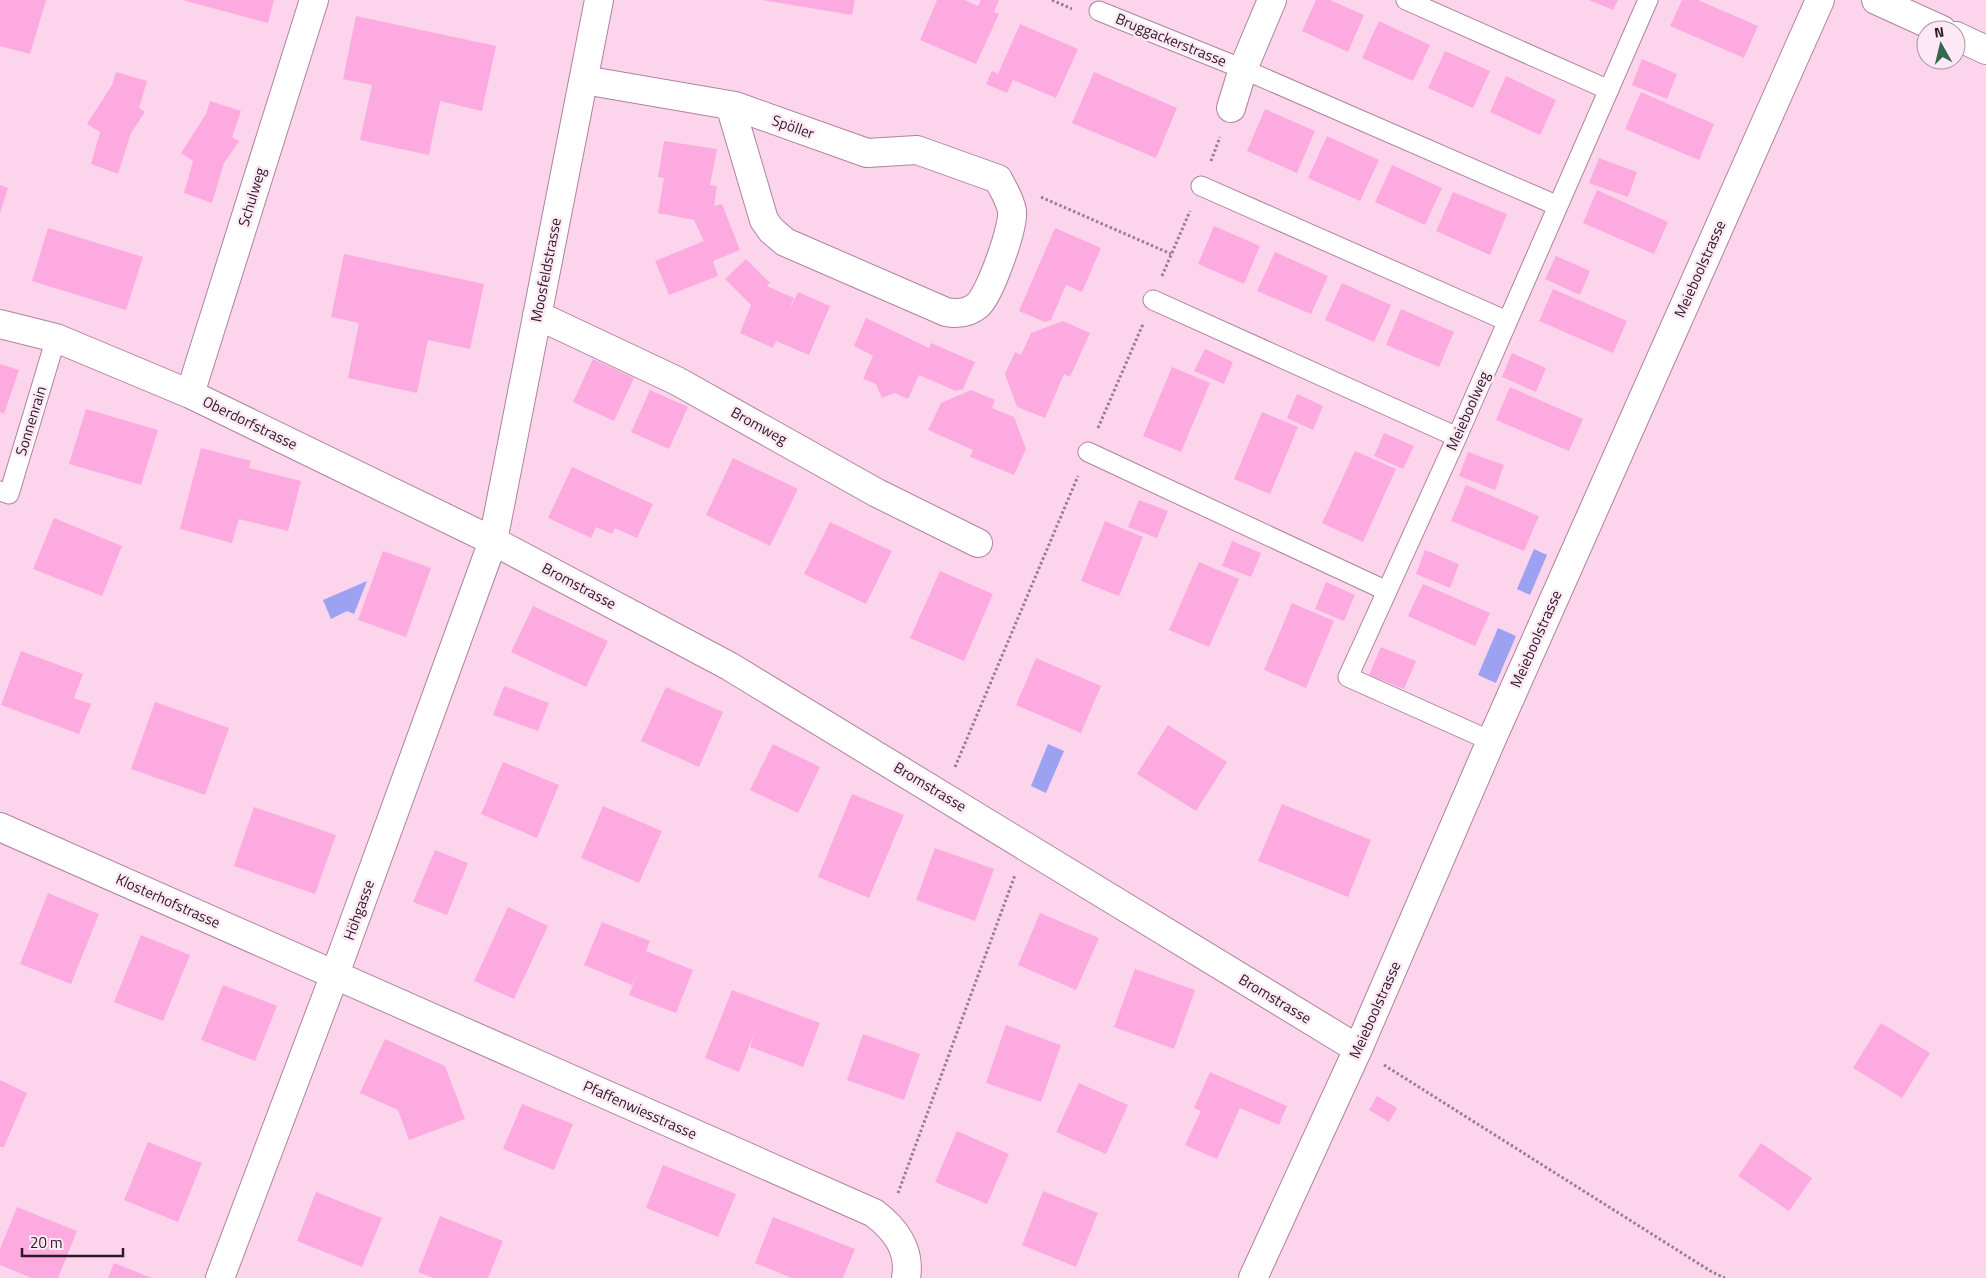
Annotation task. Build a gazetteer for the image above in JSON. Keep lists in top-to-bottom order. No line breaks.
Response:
{"streets":{"street":["Bruggackerstrasse","Spöller","Schulweg","Meieboolstrasse","Moosfeldstrasse","Oberdorfstrasse","Bromweg","Bromstrasse","Klosterhofstrasse","Höhgasse","Pfaffenwiesstrasse"],"lane":["Meieboolweg","Sonnenrain"]},"crossings":[["Spöller","Moosfeldstrasse"],["Schulweg","Oberdorfstrasse"],["Meieboolstrasse","Meieboolweg"],["Meieboolstrasse","Bromstrasse"],["Moosfeldstrasse","Oberdorfstrasse"],["Moosfeldstrasse","Bromweg"],["Moosfeldstrasse","Bromstrasse"],["Moosfeldstrasse","Höhgasse"],["Sonnenrain","Oberdorfstrasse"],["Oberdorfstrasse","Bromstrasse"],["Oberdorfstrasse","Höhgasse"],["Bromstrasse","Höhgasse"],["Klosterhofstrasse","Höhgasse"],["Klosterhofstrasse","Pfaffenwiesstrasse"],["Höhgasse","Pfaffenwiesstrasse"]],"scale_bar":"20 m","north":"top"}
